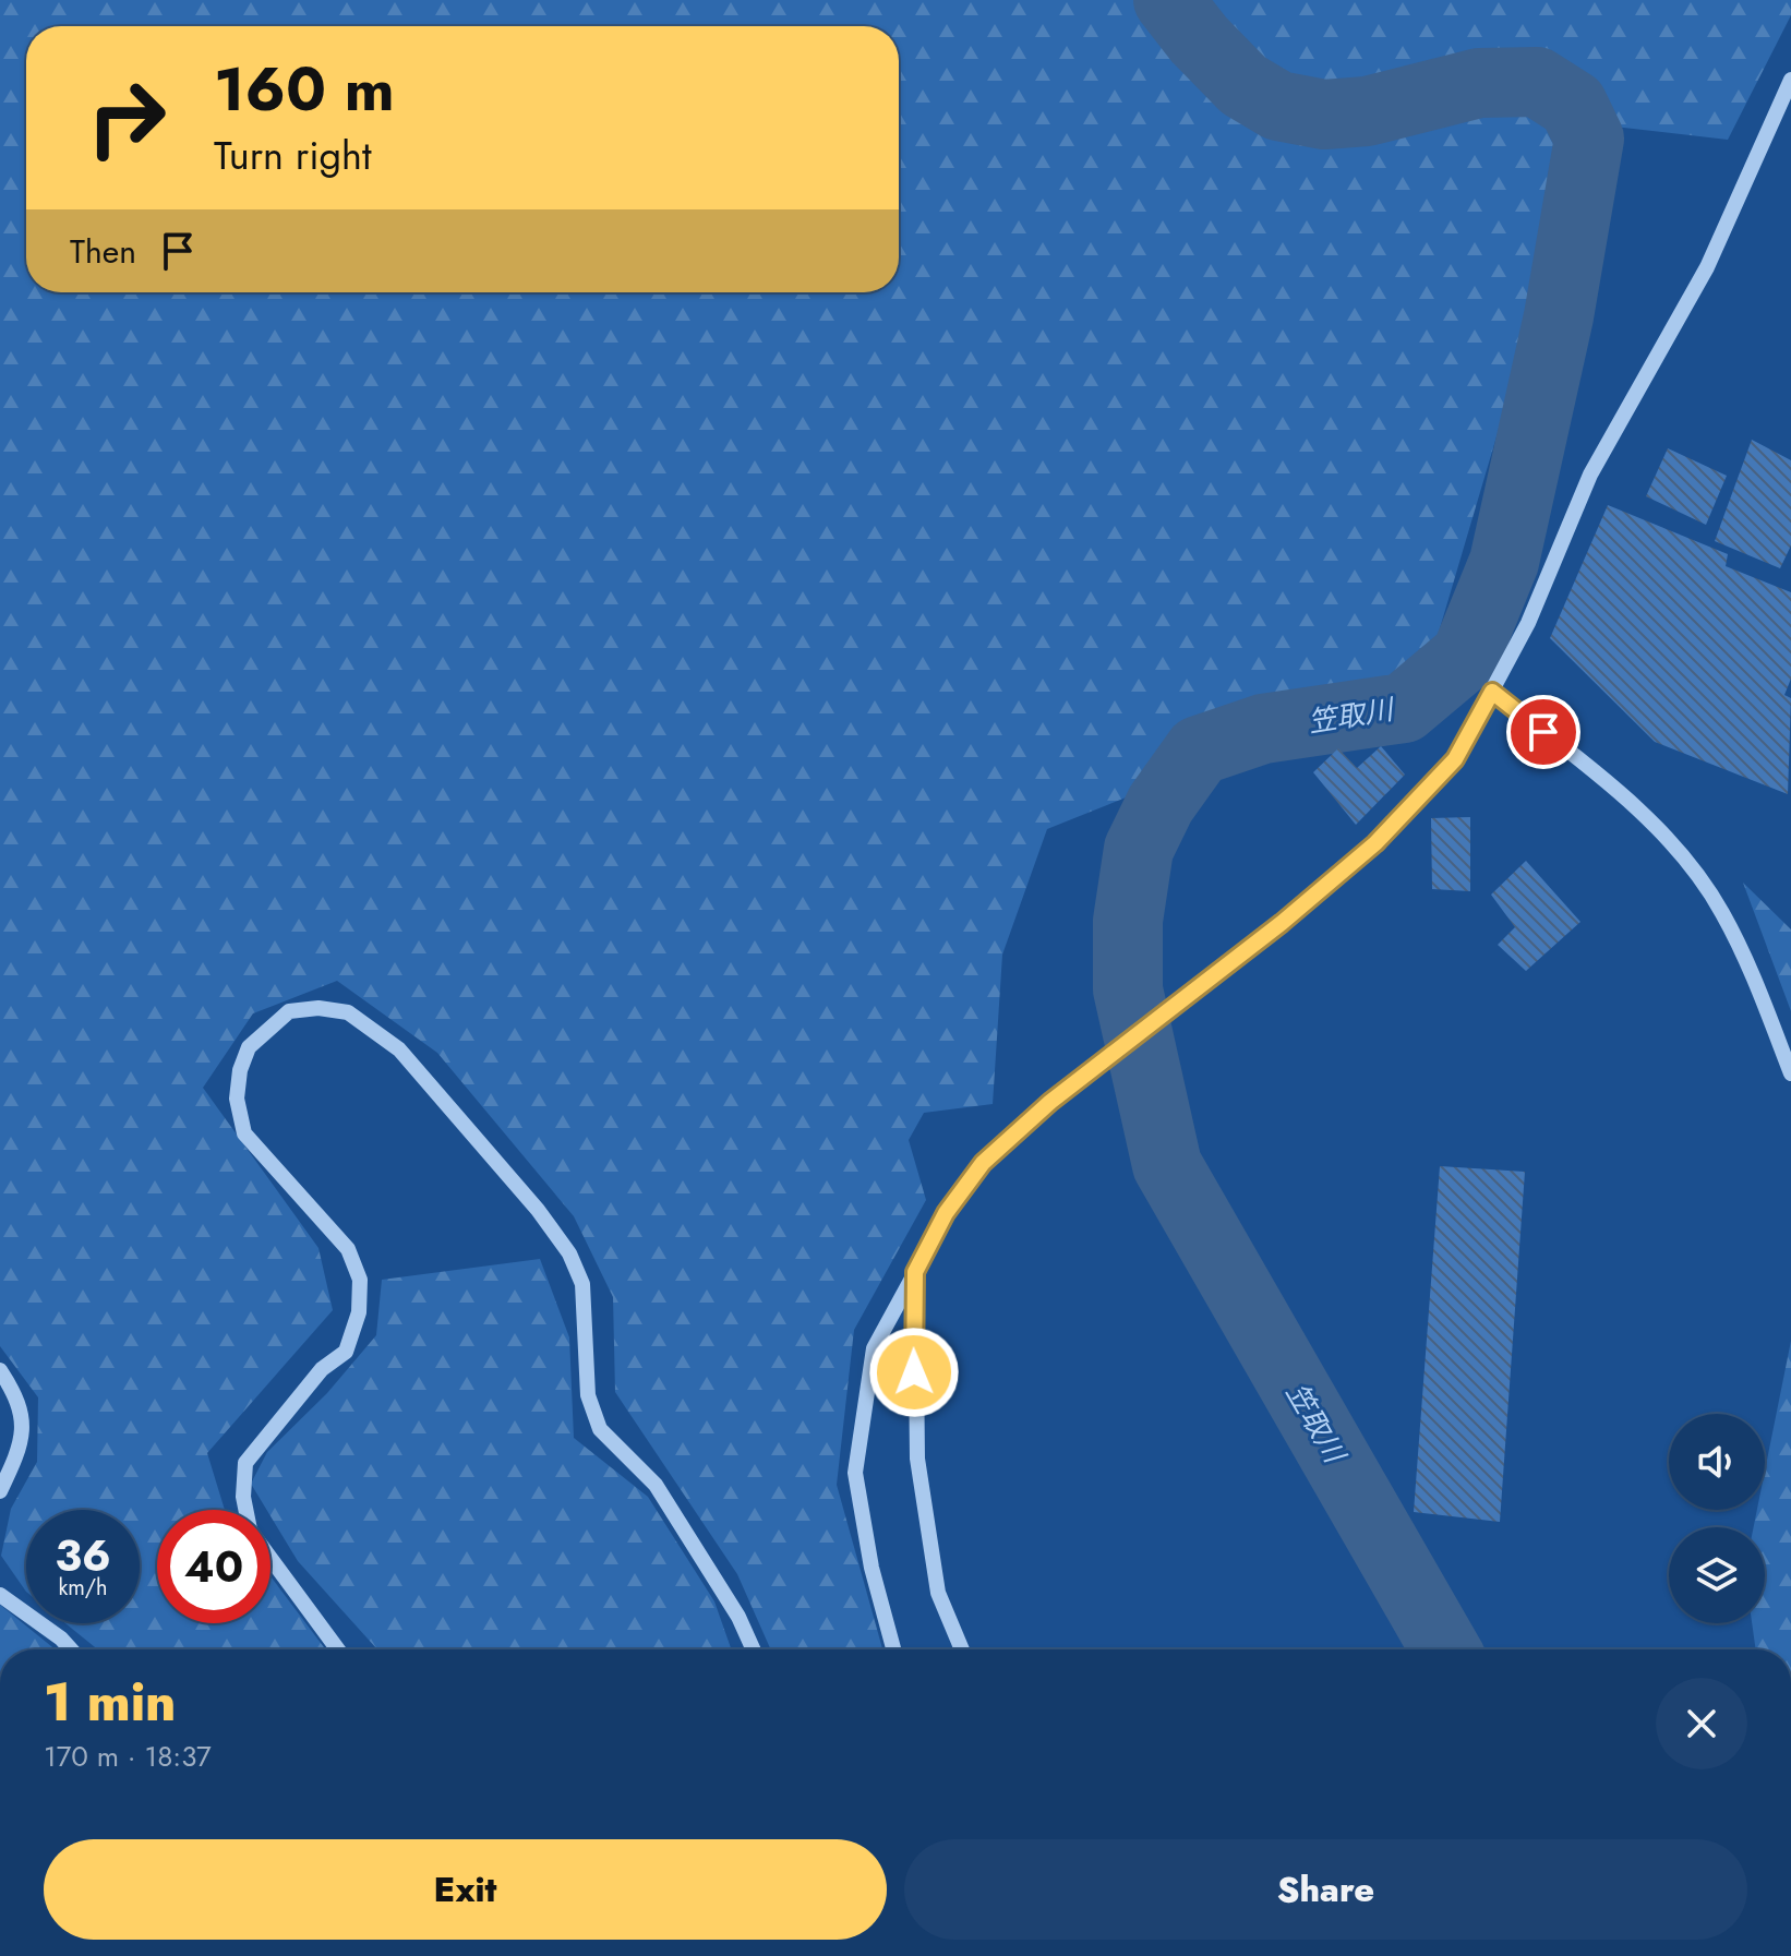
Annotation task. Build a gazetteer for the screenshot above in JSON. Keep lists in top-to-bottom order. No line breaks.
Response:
{"water":["笠取川"],"page":{"turn":["160 m","Turn right"],"then":"Then","speed":"36 km/h","limit":"40","heading":["1 min","170 m · 18:37"],"buttons":["Exit","Share"]}}
